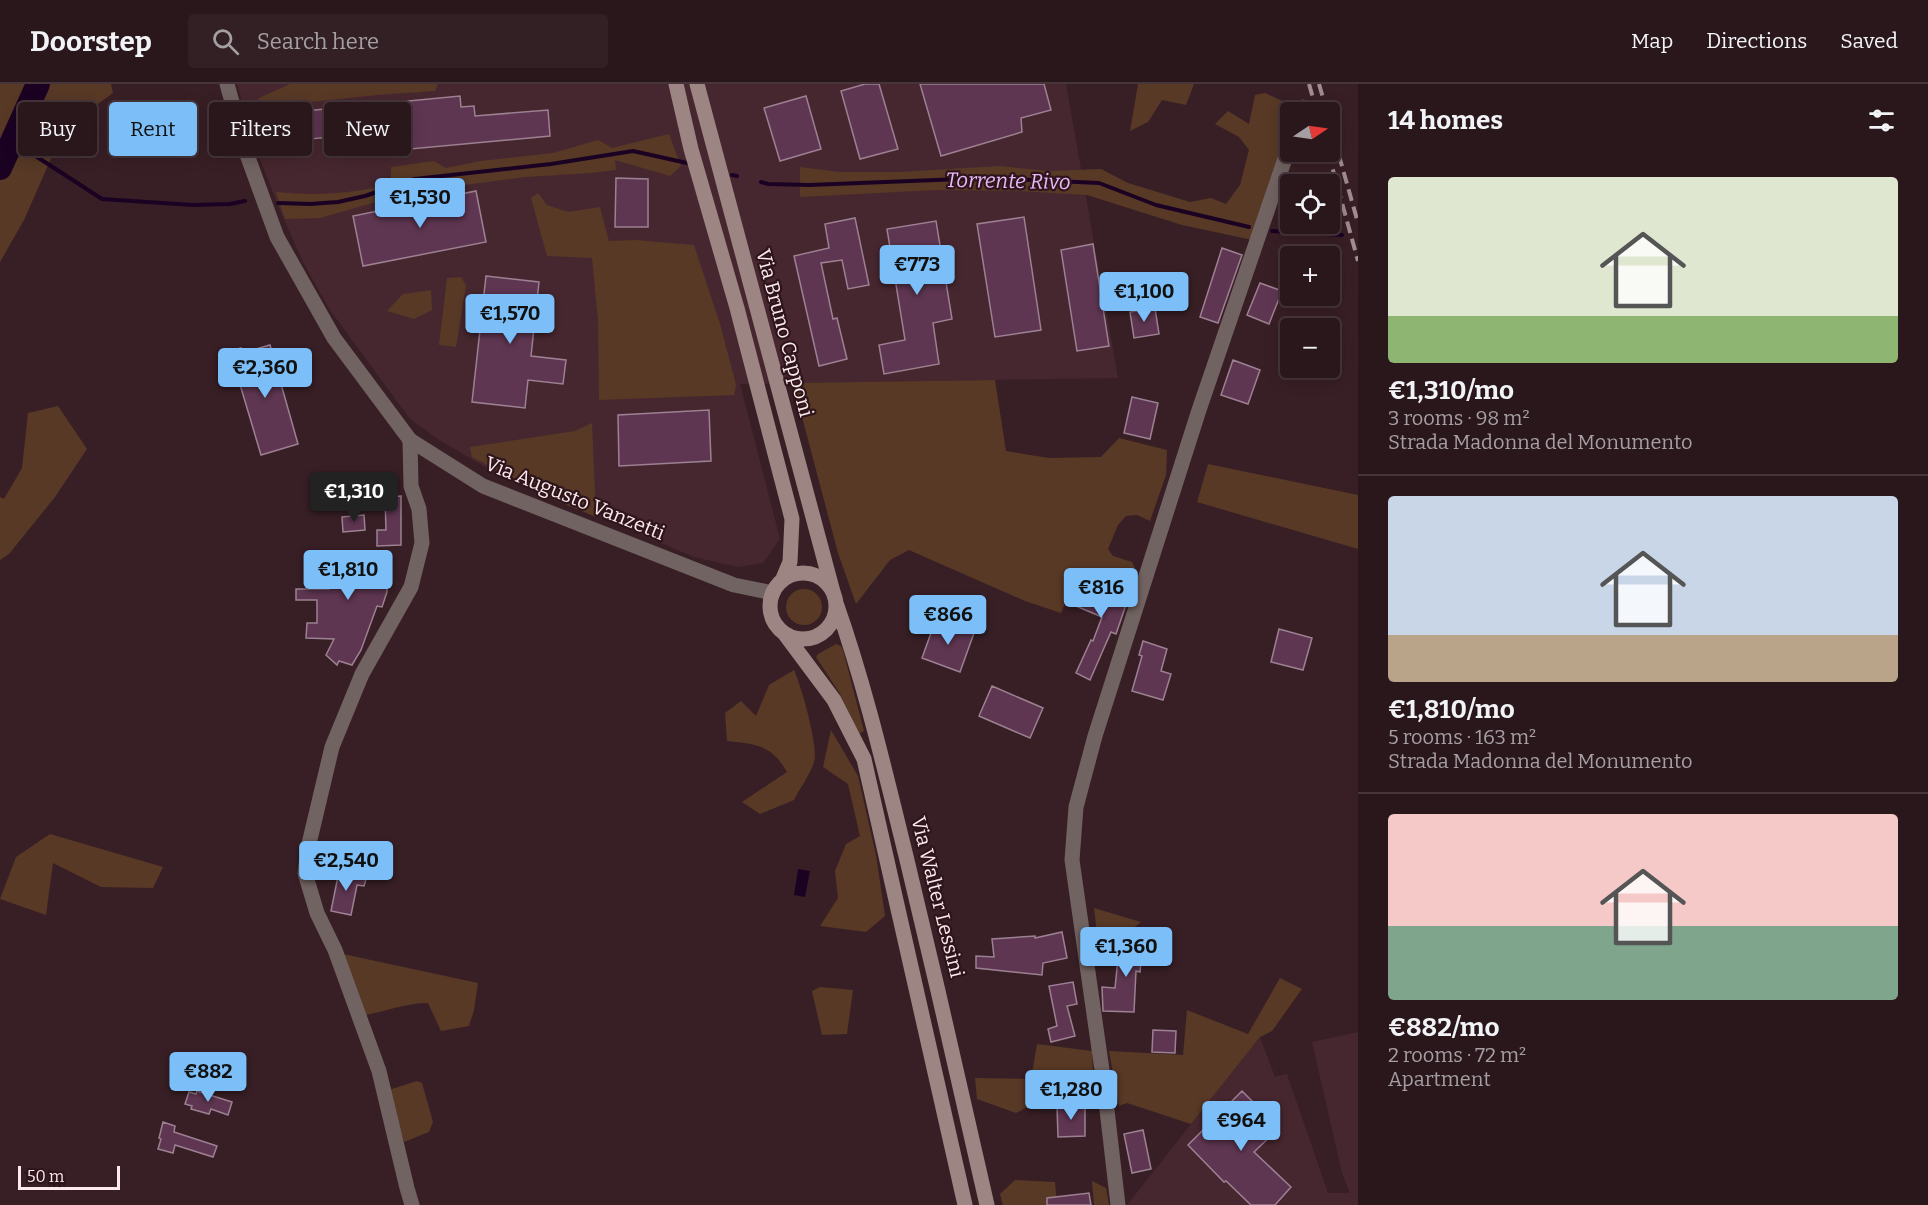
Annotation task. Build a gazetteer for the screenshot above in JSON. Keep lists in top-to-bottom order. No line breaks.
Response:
{"streets":{"main road":["Via Bruno Capponi","Via Walter Lessini"],"street":["Via Augusto Vanzetti"]},"crossings":[["Via Bruno Capponi","Via Augusto Vanzetti"],["Via Bruno Capponi","Via Walter Lessini"],["Via Augusto Vanzetti","Via Walter Lessini"]],"water":["Torrente Rivo"],"scale_bar":"50 m","north":"right","page":{"header":"Doorstep","search":"Search here","nav":["Map","Directions","Saved"],"heading":"14 homes","map_buttons":["+","−"],"chip":["Buy","Rent","Filters","New"],"list":[{"name":"€1,310/mo","note":"3 rooms · 98 m² · Strada Madonna del Monumento"},{"name":"€1,810/mo","note":"5 rooms · 163 m² · Strada Madonna del Monumento"},{"name":"€882/mo","note":"2 rooms · 72 m² · Apartment"}],"price":["€1,530","€773","€1,100","€1,570","€2,360","€1,310","€1,810","€816","€866","€2,540","€1,360","€882","€1,280","€964"],"scale":"50 m"}}
